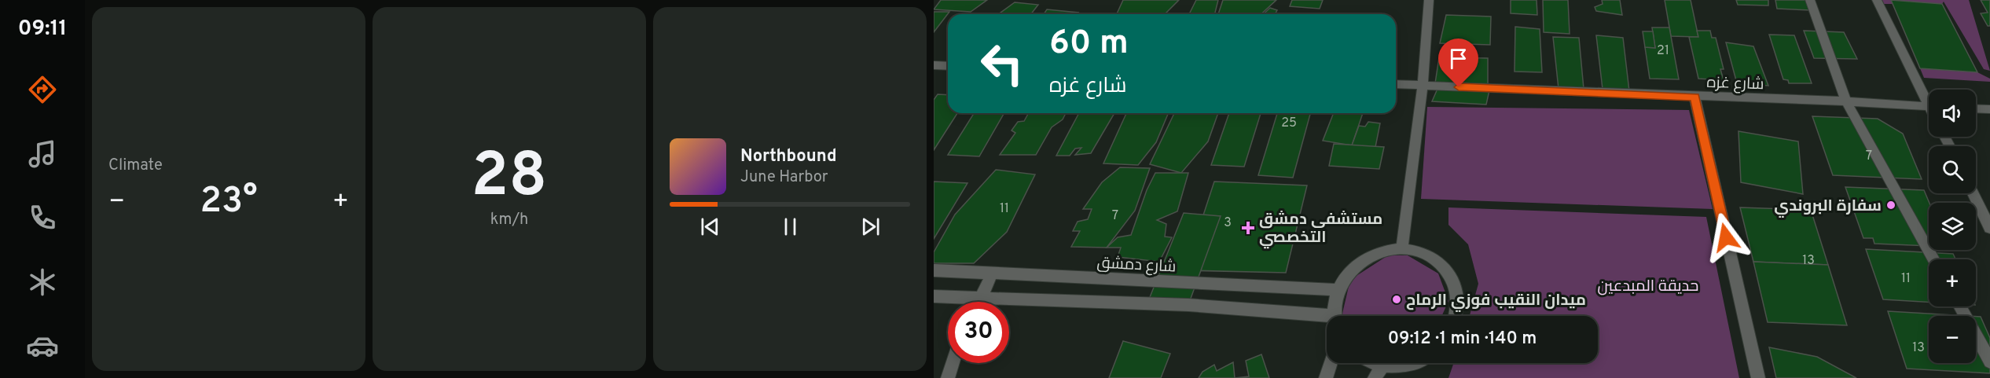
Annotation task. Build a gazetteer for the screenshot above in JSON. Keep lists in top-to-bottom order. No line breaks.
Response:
{"streets":{"street":["شارع غزه","شارع دمشق"]},"parks":["حديقة المبدعين"],"places":{"other":["سفارة البروندي","ميدان النقيب فوزي الرماح"],"health":["مستشفى دمشق التخصصي"]},"house_numbers":["21","25","7","11","7","3","13","11","13"],"page":{"tabs":"09:11","tile":["Climate",["28","km/h"]],"turn":["60 m","شارع غزه"],"map_buttons":["+","−"],"song":["Northbound","June Harbor"],"heat":["−","23°","+"],"limit":"30","trip":"09:12 · 1 min · 140 m"}}
